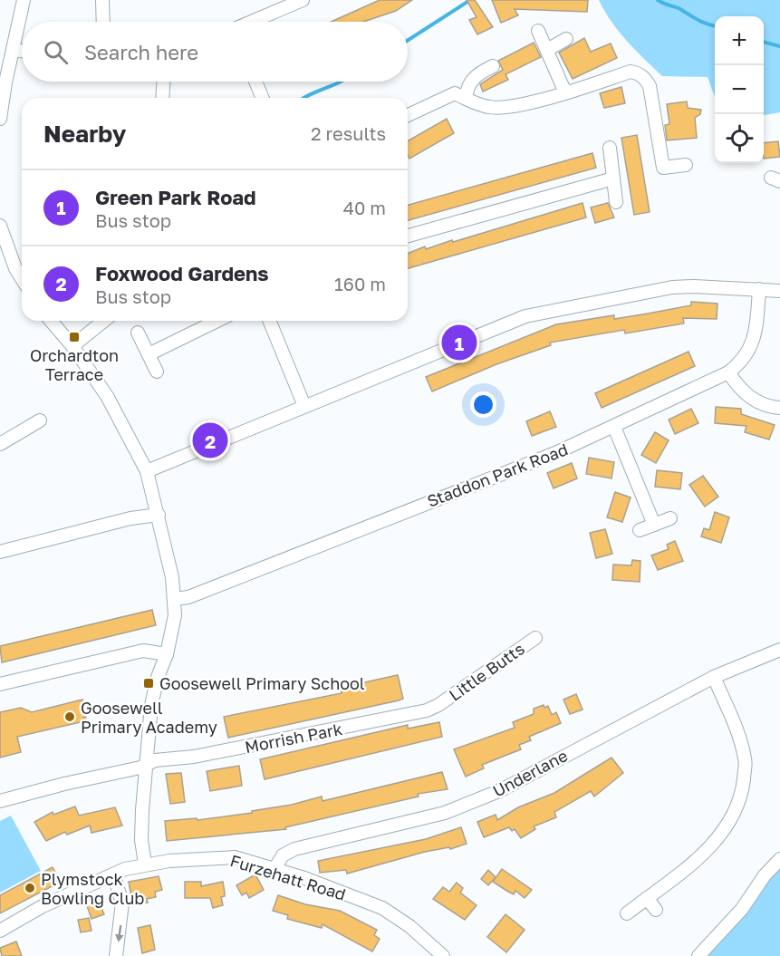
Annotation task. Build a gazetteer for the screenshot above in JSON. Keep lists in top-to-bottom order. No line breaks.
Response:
{"streets":{"street":["Staddon Park Road","Little Butts","Morrish Park","Underlane","Furzehatt Road"]},"crossings":[["Little Butts","Morrish Park"],["Underlane","Furzehatt Road"]],"places":{"transit":["Orchardton Terrace","Goosewell Primary School"],"other":["Goosewell Primary Academy","Plymstock Bowling Club"]},"page":{"map_buttons":["+","−"],"search":"Search here","heading":["Nearby","2 results"],"list":[{"mark":"1","name":"Green Park Road","note":"Bus stop","value":"40 m"},{"mark":"2","name":"Foxwood Gardens","note":"Bus stop","value":"160 m"}],"pins":["1","2"]}}
